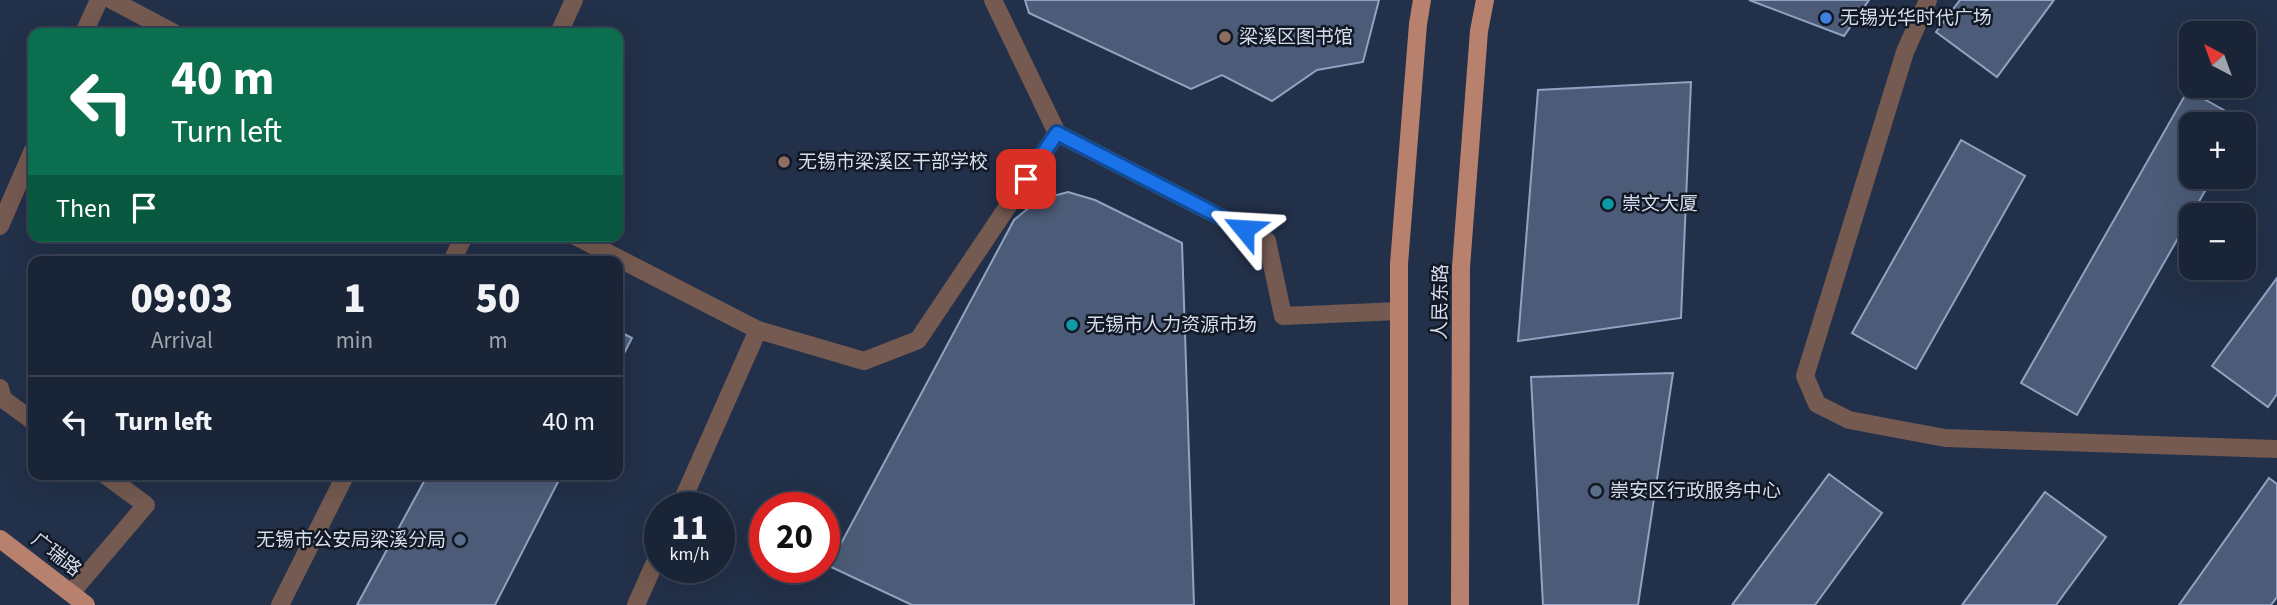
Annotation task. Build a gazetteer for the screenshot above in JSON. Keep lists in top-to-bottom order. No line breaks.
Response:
{"streets":{"main road":["人民东路","广瑞路"]},"places":["无锡光华时代广场","梁溪区图书馆","无锡市梁溪区干部学校","崇文大厦","无锡市人力资源市场","崇安区行政服务中心","无锡市公安局梁溪分局"],"north":"top left","page":{"map_buttons":["+","−"],"turn":["40 m","Turn left"],"then":"Then","eta":["09:03","Arrival","1","min","50","m"],"list":[{"name":"Turn left","value":"40 m"}],"speed":"11 km/h","limit":"20"}}
